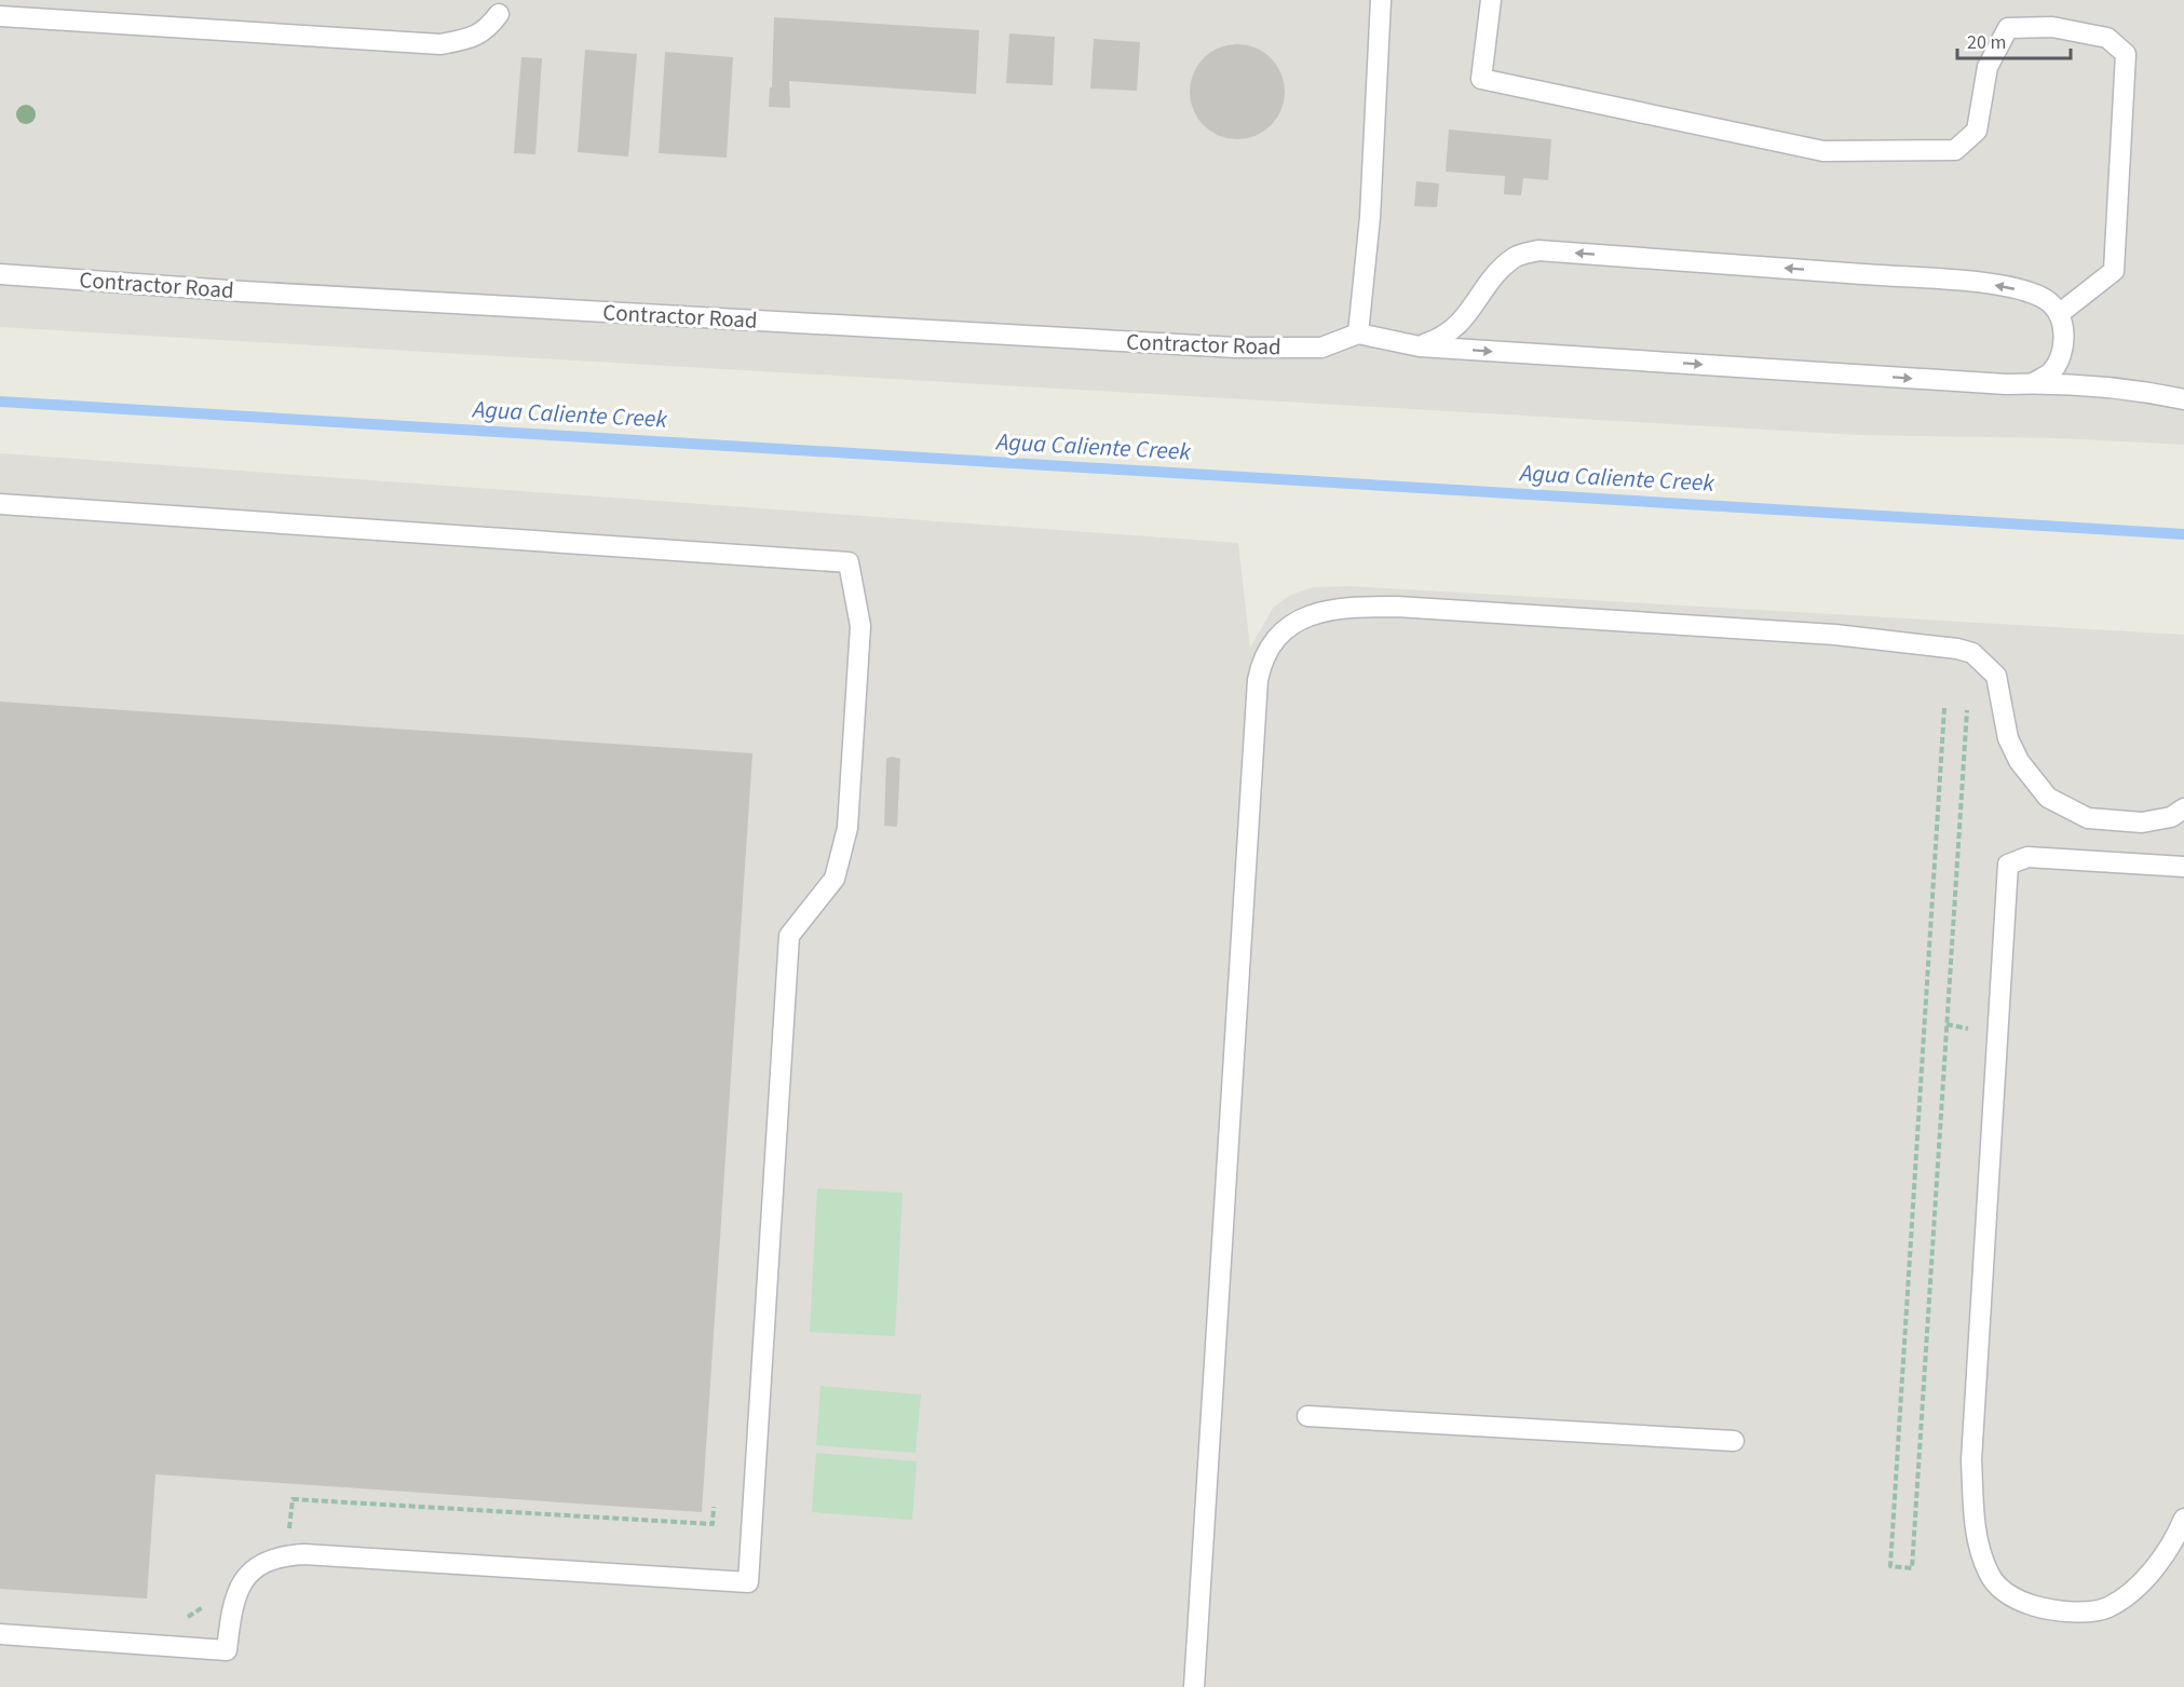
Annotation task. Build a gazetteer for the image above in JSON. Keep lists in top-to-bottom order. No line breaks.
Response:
{"streets":{"lane":["Contractor Road"]},"water":["Agua Caliente Creek"],"scale_bar":"20 m"}
